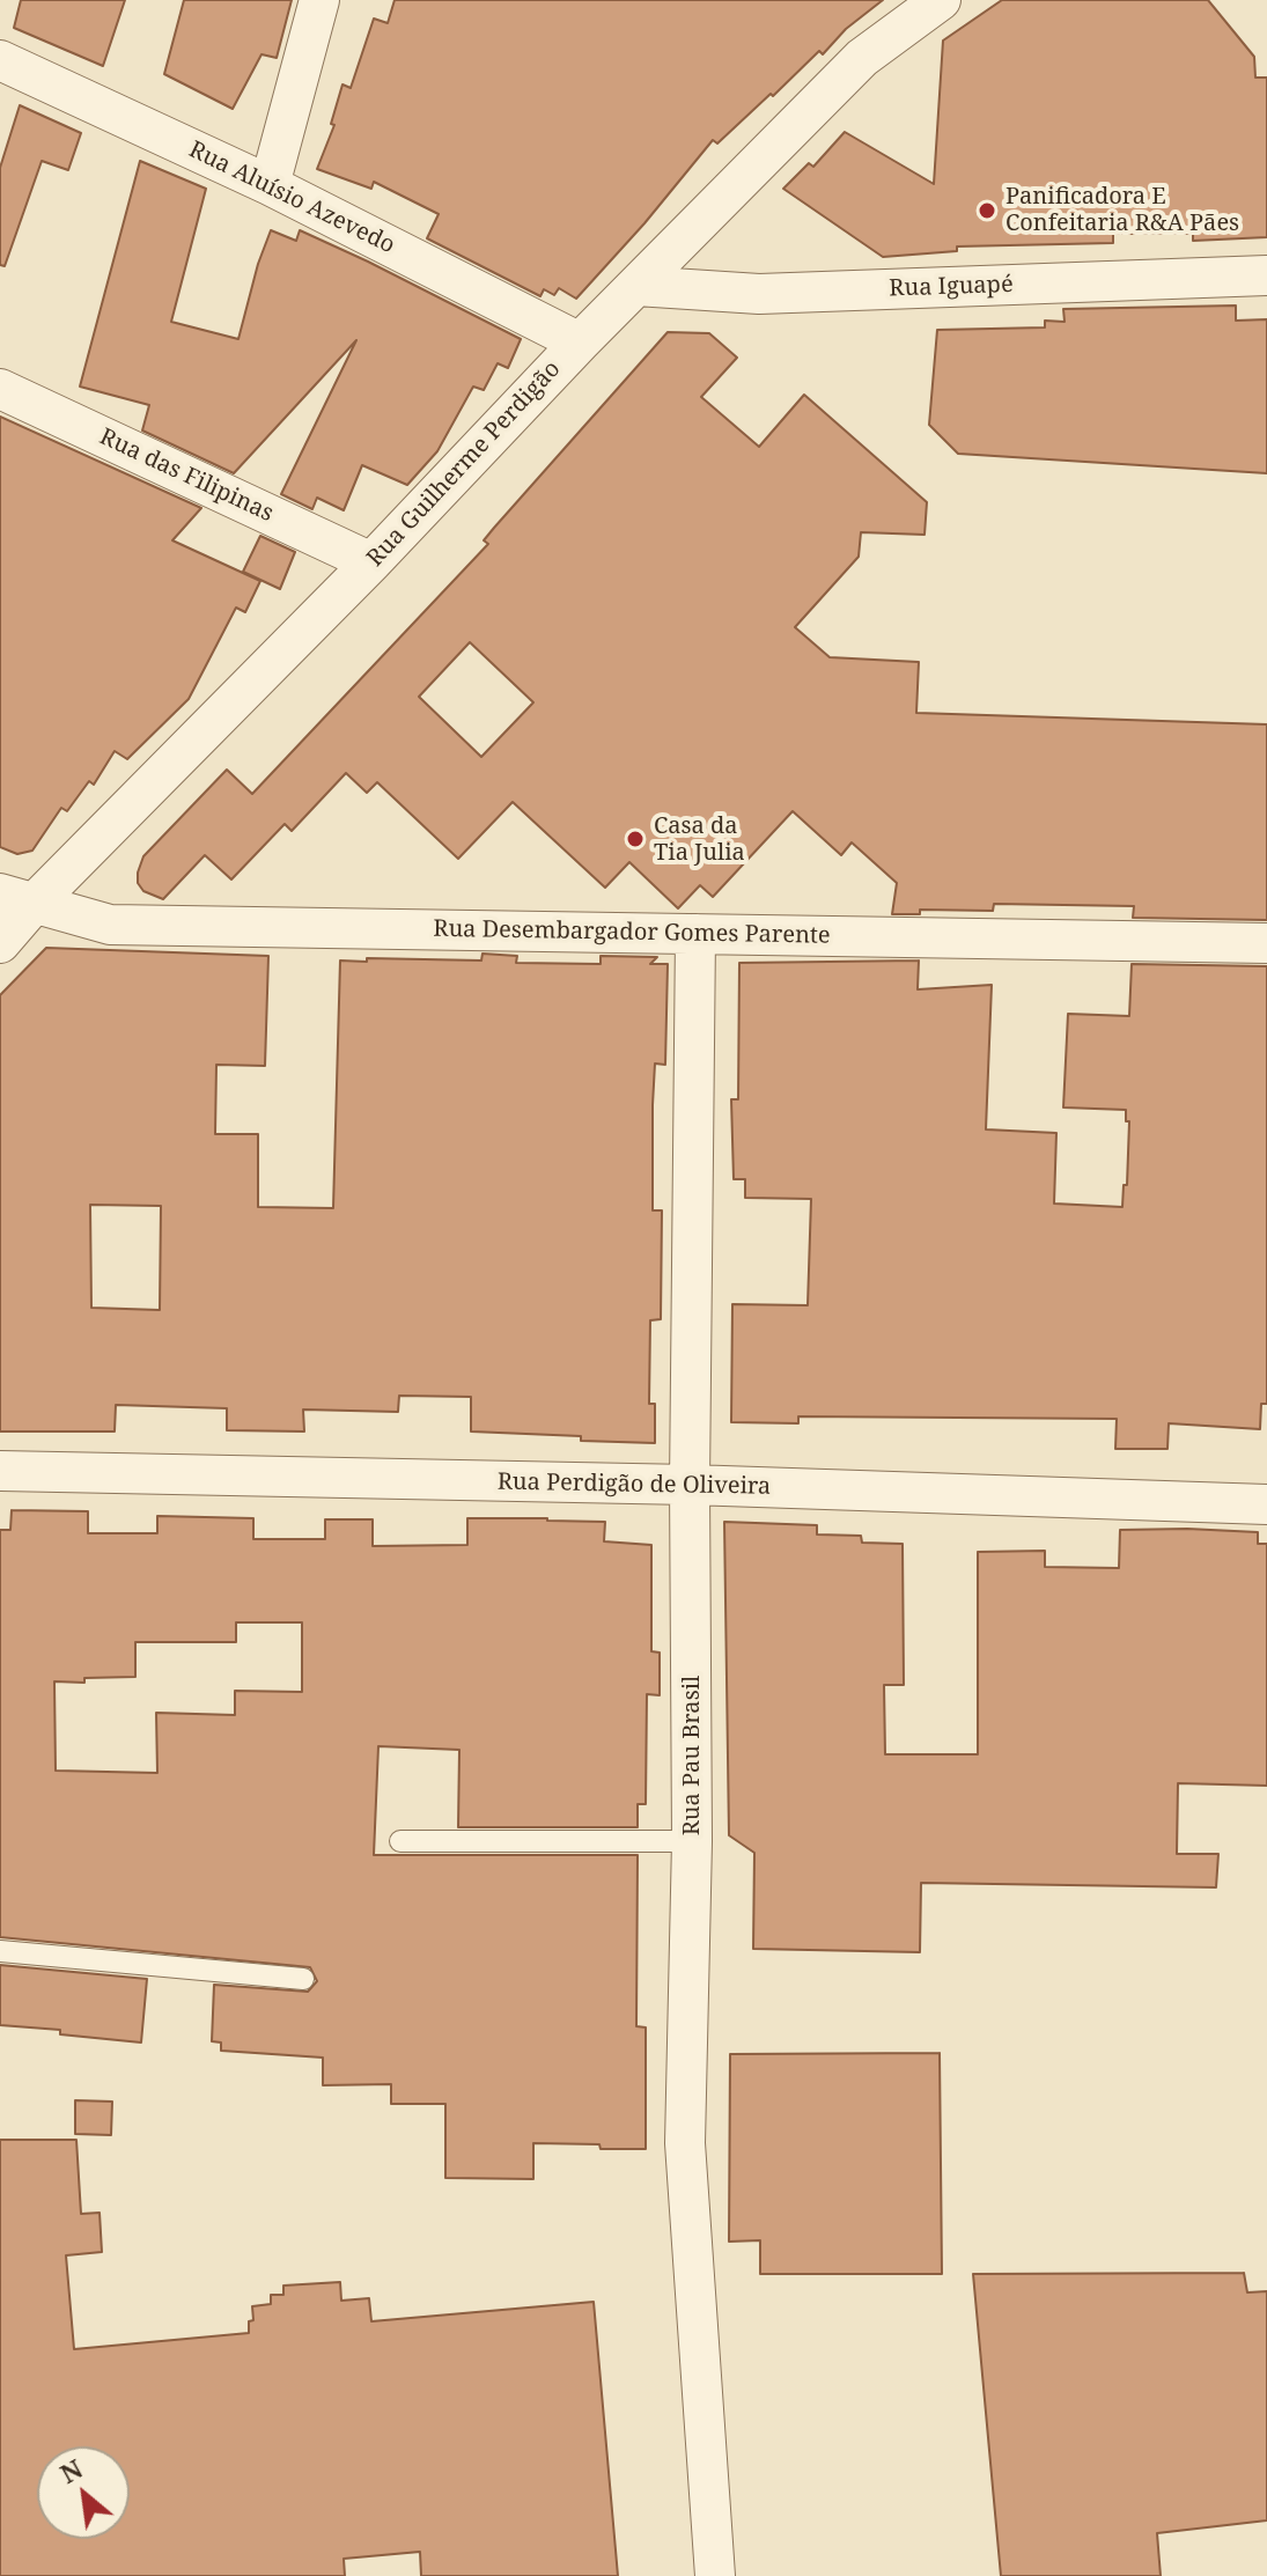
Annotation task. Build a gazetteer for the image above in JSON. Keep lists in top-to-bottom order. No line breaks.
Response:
{"streets":{"street":["Rua Aluísio Azevedo","Rua Iguapé","Rua Guilherme Perdigão","Rua das Filipinas","Rua Desembargador Gomes Parente","Rua Perdigão de Oliveira","Rua Pau Brasil"]},"crossings":[["Rua Aluísio Azevedo","Rua Guilherme Perdigão"],["Rua Iguapé","Rua Guilherme Perdigão"],["Rua Guilherme Perdigão","Rua das Filipinas"],["Rua Guilherme Perdigão","Rua Desembargador Gomes Parente"],["Rua Desembargador Gomes Parente","Rua Pau Brasil"],["Rua Perdigão de Oliveira","Rua Pau Brasil"]],"places":["Panificadora E Confeitaria R&A Pães","Casa da Tia Julia"],"north":"top left"}
